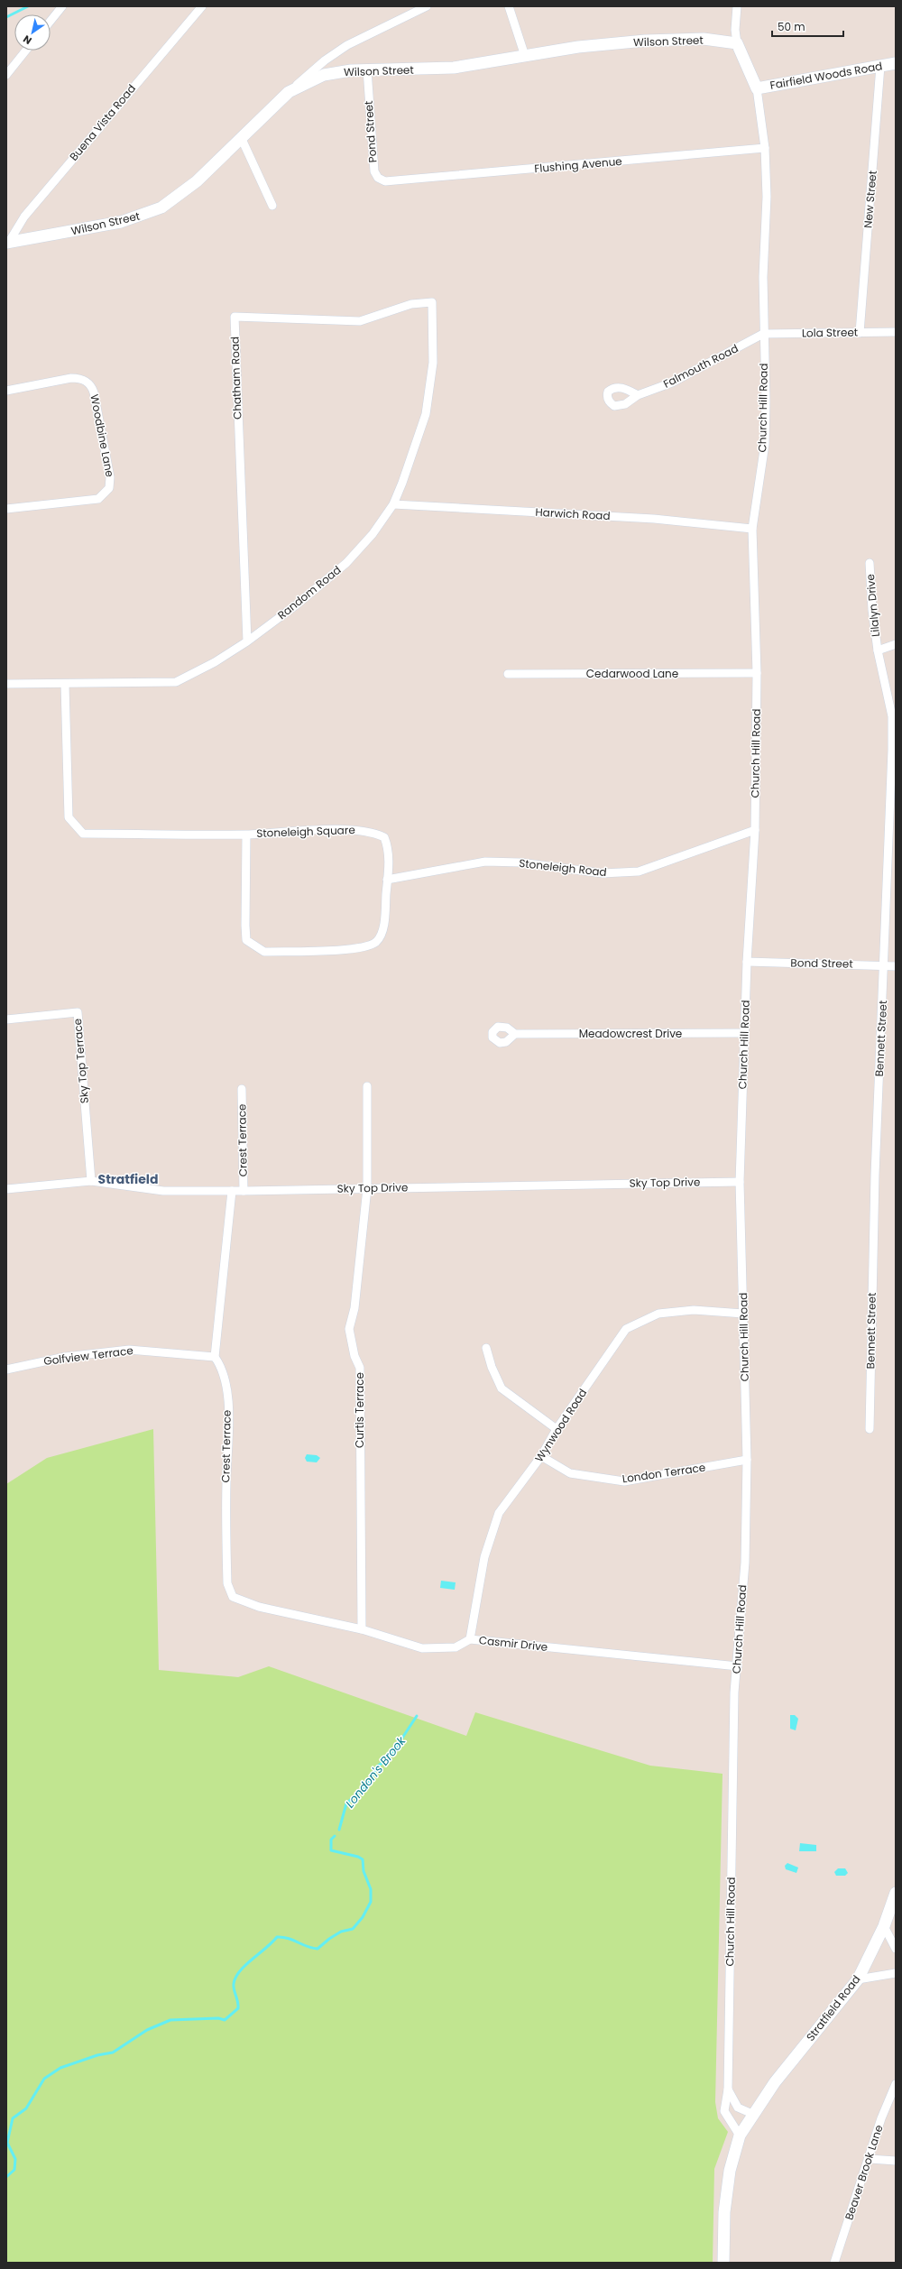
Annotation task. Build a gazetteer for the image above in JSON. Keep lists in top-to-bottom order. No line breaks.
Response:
{"streets":{"main road":["Wilson Street","Fairfield Woods Road","Church Hill Road","Stratfield Road"],"street":["Buena Vista Road","Pond Street","Flushing Avenue","New Street","Lola Street","Falmouth Road","Chatham Road","Woodbine Lane","Harwich Road","Random Road","Lilalyn Drive","Cedarwood Lane","Stoneleigh Square","Stoneleigh Road","Bond Street","Meadowcrest Drive","Bennett Street","Sky Top Terrace","Crest Terrace","Sky Top Drive","Golfview Terrace","Curtis Terrace","Wynwood Road","London Terrace","Casmir Drive","Beaver Brook Lane"]},"crossings":[["Wilson Street","Buena Vista Road"],["Wilson Street","Pond Street"],["Wilson Street","Church Hill Road"],["Fairfield Woods Road","New Street"],["Fairfield Woods Road","Church Hill Road"],["Pond Street","Flushing Avenue"],["Flushing Avenue","Church Hill Road"],["New Street","Lola Street"],["Lola Street","Falmouth Road"],["Lola Street","Church Hill Road"],["Falmouth Road","Church Hill Road"],["Chatham Road","Random Road"],["Church Hill Road","Harwich Road"],["Church Hill Road","Cedarwood Lane"],["Church Hill Road","Stoneleigh Road"],["Church Hill Road","Bond Street"],["Church Hill Road","Meadowcrest Drive"],["Church Hill Road","Sky Top Drive"],["Church Hill Road","Wynwood Road"],["Church Hill Road","London Terrace"],["Church Hill Road","Casmir Drive"],["Church Hill Road","Stratfield Road"],["Harwich Road","Random Road"],["Random Road","Stoneleigh Square"],["Lilalyn Drive","Bennett Street"],["Stoneleigh Square","Stoneleigh Road"],["Bond Street","Bennett Street"],["Sky Top Terrace","Sky Top Drive"],["Crest Terrace","Sky Top Drive"],["Crest Terrace","Golfview Terrace"],["Crest Terrace","Casmir Drive"],["Sky Top Drive","Curtis Terrace"],["Curtis Terrace","Casmir Drive"],["Wynwood Road","London Terrace"],["Wynwood Road","Casmir Drive"]],"districts":["Stratfield"],"water":["London's Brook"],"scale_bar":"50 m","north":"bottom left"}
